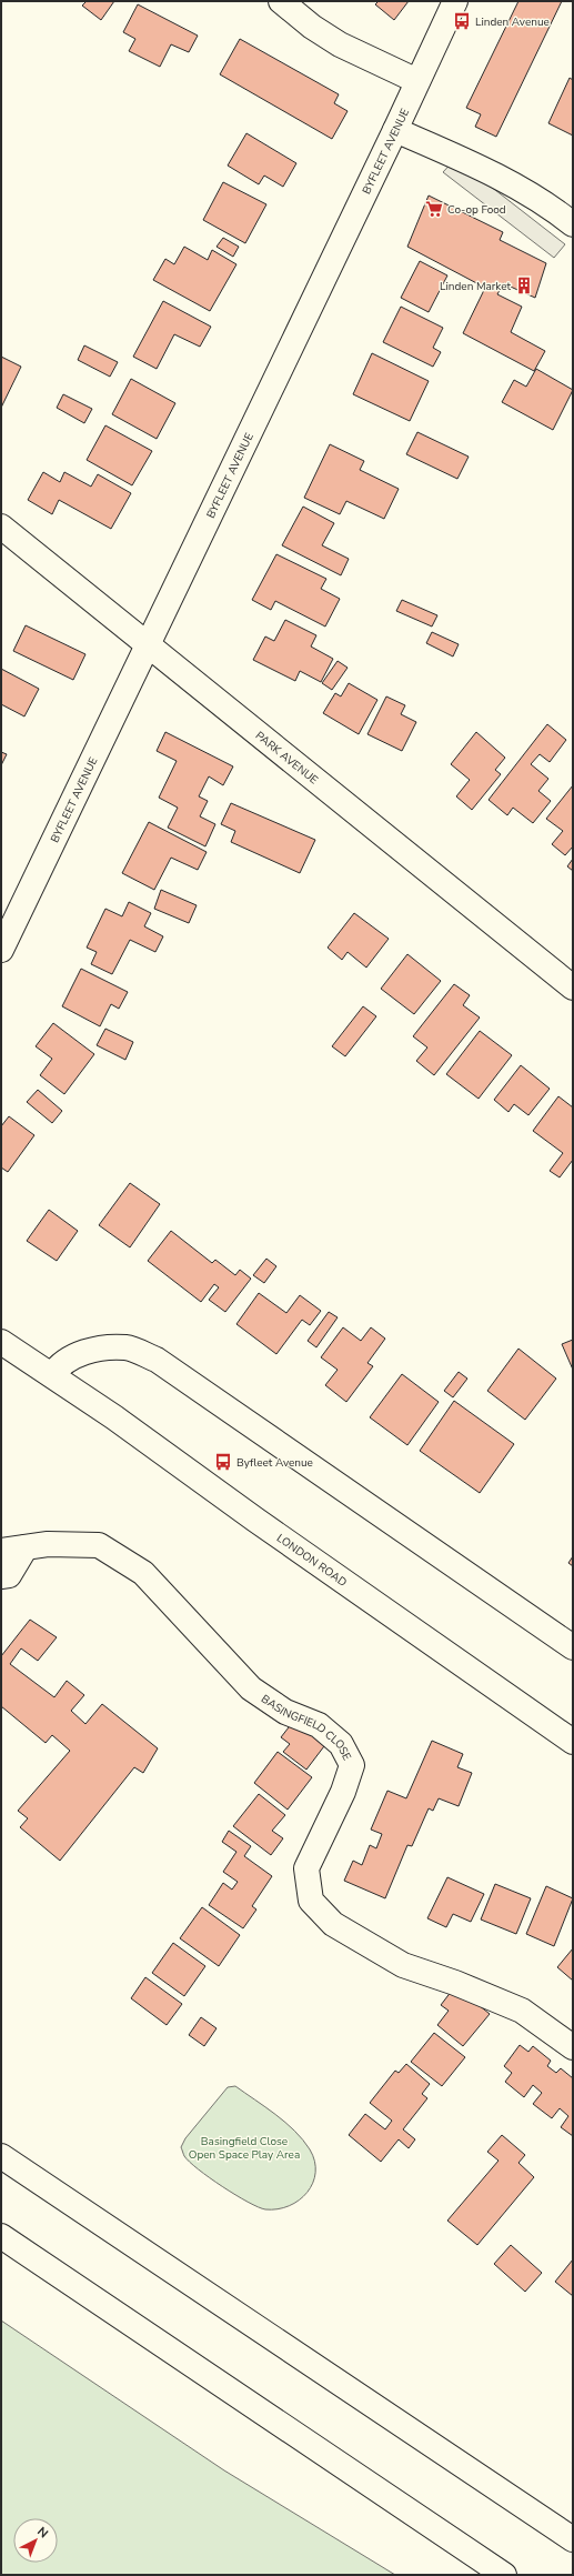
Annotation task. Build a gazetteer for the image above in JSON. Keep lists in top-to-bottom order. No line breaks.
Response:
{"streets":{"main road":["BYFLEET AVENUE","PARK AVENUE","LONDON ROAD","BASINGFIELD CLOSE"]},"crossings":[["BYFLEET AVENUE","PARK AVENUE"]],"parks":["Basingfield Close Open Space Play Area"],"places":{"bus stop":["Linden Avenue","Byfleet Avenue"],"supermarket":["Co-op Food"],"building":["Linden Market"]},"north":"top right"}
